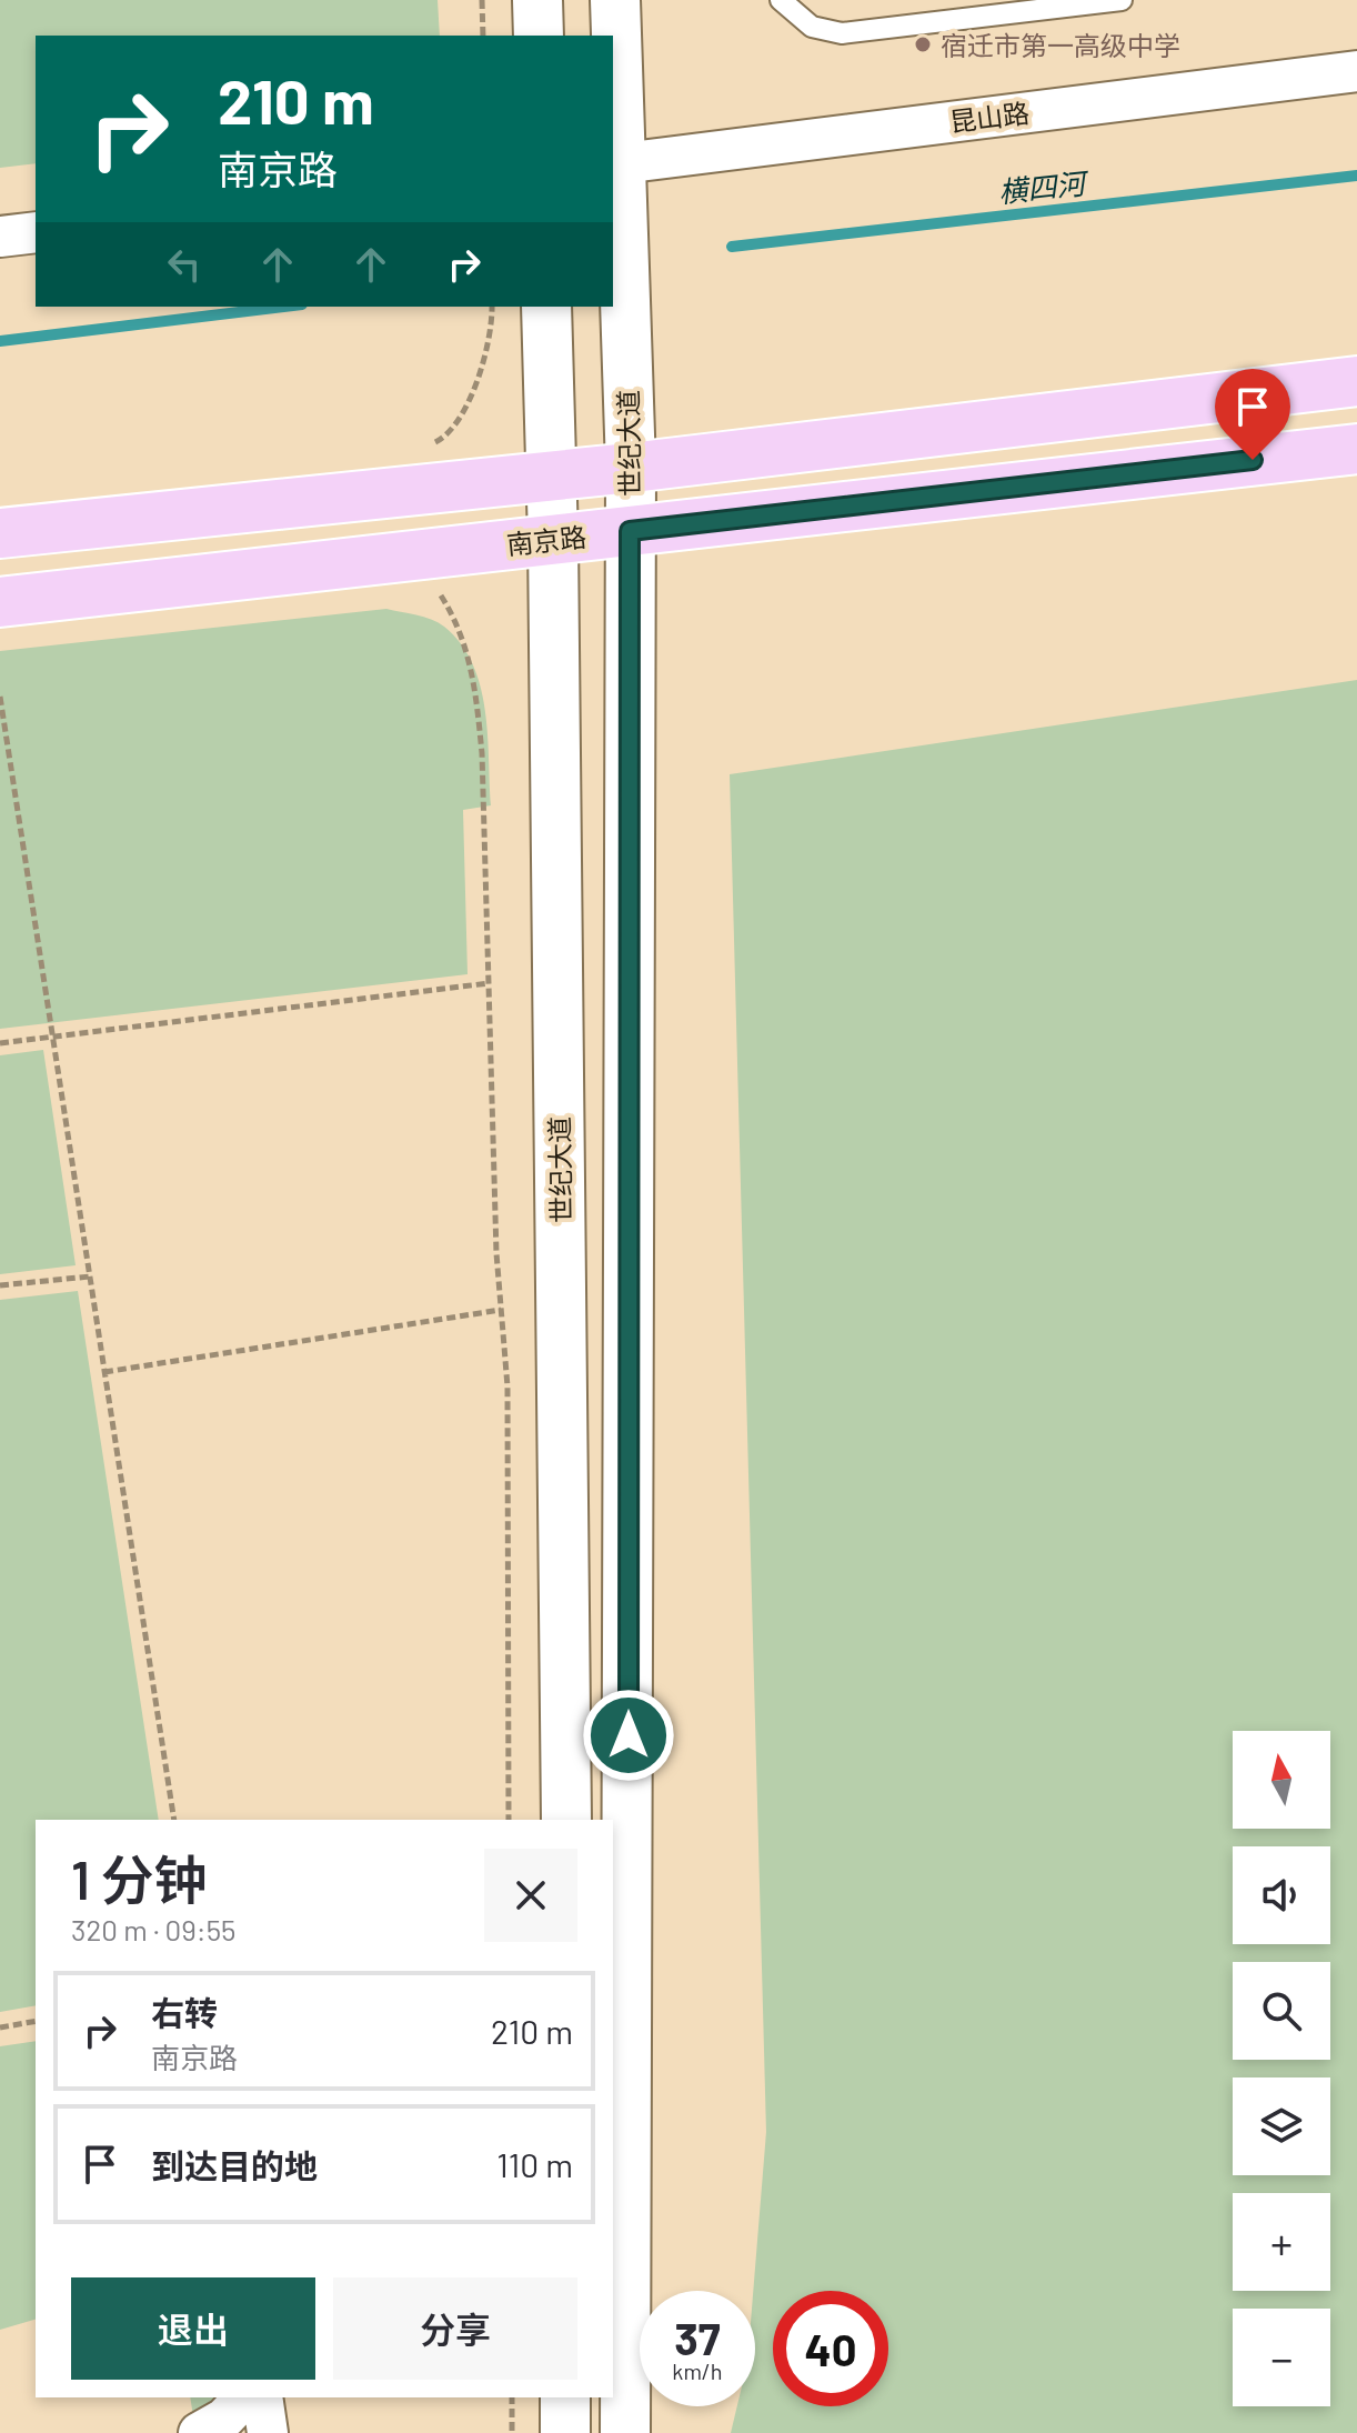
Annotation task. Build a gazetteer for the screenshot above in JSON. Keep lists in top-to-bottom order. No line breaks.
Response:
{"streets":{"main road":["南京路"],"street":["昆山路","世纪大道"]},"crossings":[["昆山路","世纪大道"],["世纪大道","南京路"]],"water":["横四河"],"places":["宿迁市第一高级中学"],"north":"top","page":{"turn":["210 m","南京路"],"map_buttons":["+","−"],"heading":["1 分钟","320 m · 09:55"],"list":[{"name":"右转","note":"南京路","value":"210 m"},{"name":"到达目的地","value":"110 m"}],"buttons":["退出","分享"],"speed":"37 km/h","limit":"40"}}
